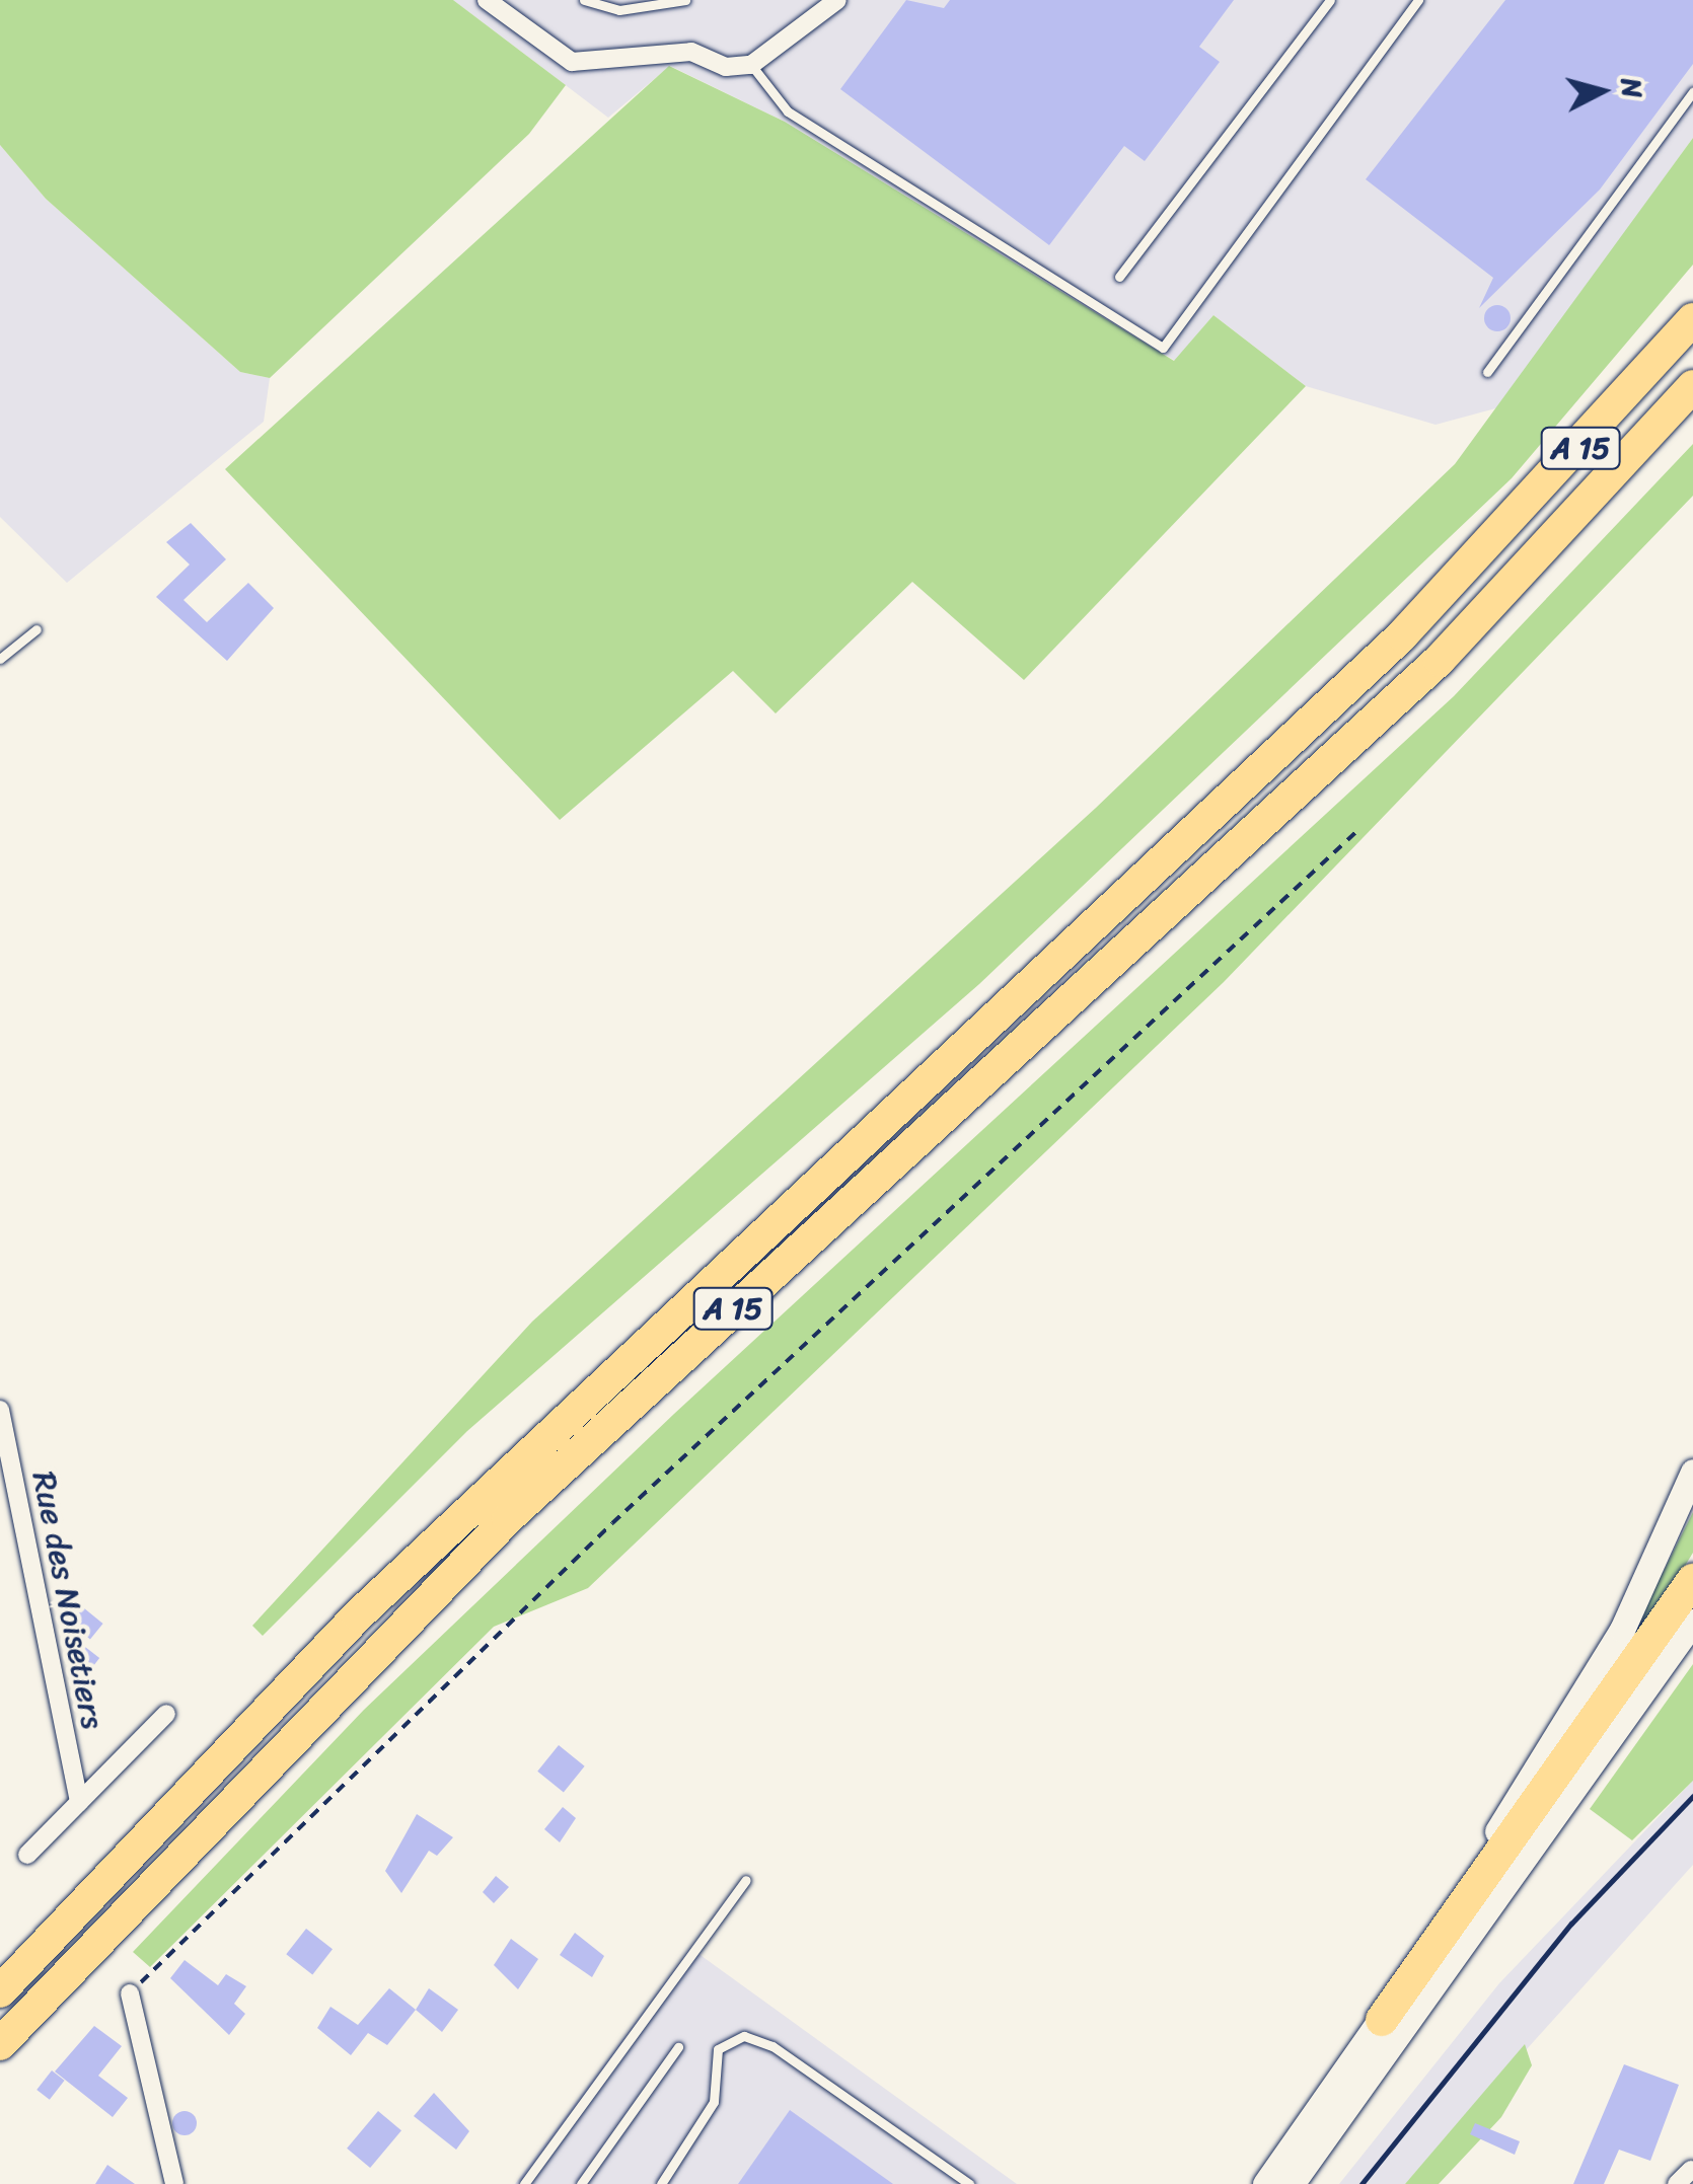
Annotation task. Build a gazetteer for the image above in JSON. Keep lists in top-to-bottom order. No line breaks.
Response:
{"streets":{"highway":["A 15"],"street":["Rue des Noisetiers"]},"north":"right"}
